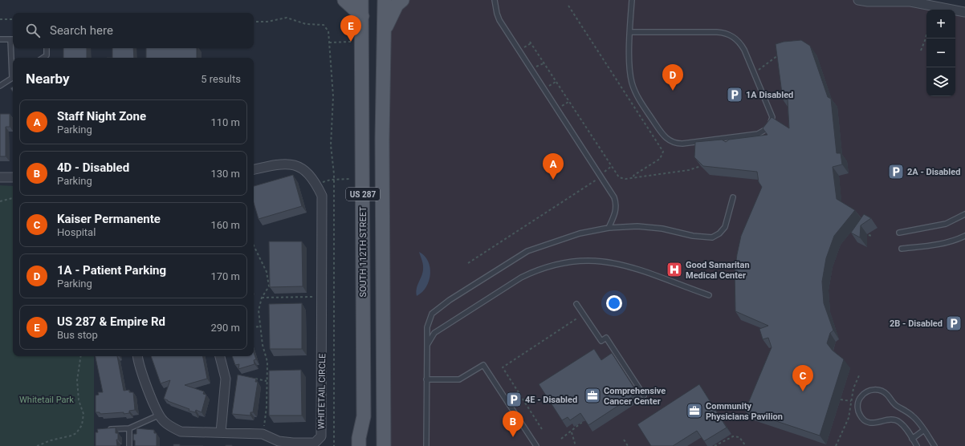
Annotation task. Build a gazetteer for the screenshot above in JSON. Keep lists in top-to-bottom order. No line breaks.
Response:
{"streets":{"main road":["US 287","SOUTH 112TH STREET"],"street":["WHITETAIL CIRCLE"]},"parks":["Whitetail Park"],"places":{"parking":["1A Disabled","2A - Disabled","2B - Disabled","4E - Disabled"],"hospital":["Good Samaritan Medical Center"],"office":["Comprehensive Cancer Center","Community Physicians Pavilion"]},"page":{"map_buttons":["+","−"],"search":"Search here","pins":["E","D","A","C","B"],"heading":["Nearby","5 results"],"list":[{"mark":"A","name":"Staff Night Zone","note":"Parking","value":"110 m"},{"mark":"B","name":"4D - Disabled","note":"Parking","value":"130 m"},{"mark":"C","name":"Kaiser Permanente","note":"Hospital","value":"160 m"},{"mark":"D","name":"1A - Patient Parking","note":"Parking","value":"170 m"},{"mark":"E","name":"US 287 & Empire Rd","note":"Bus stop","value":"290 m"}]}}
